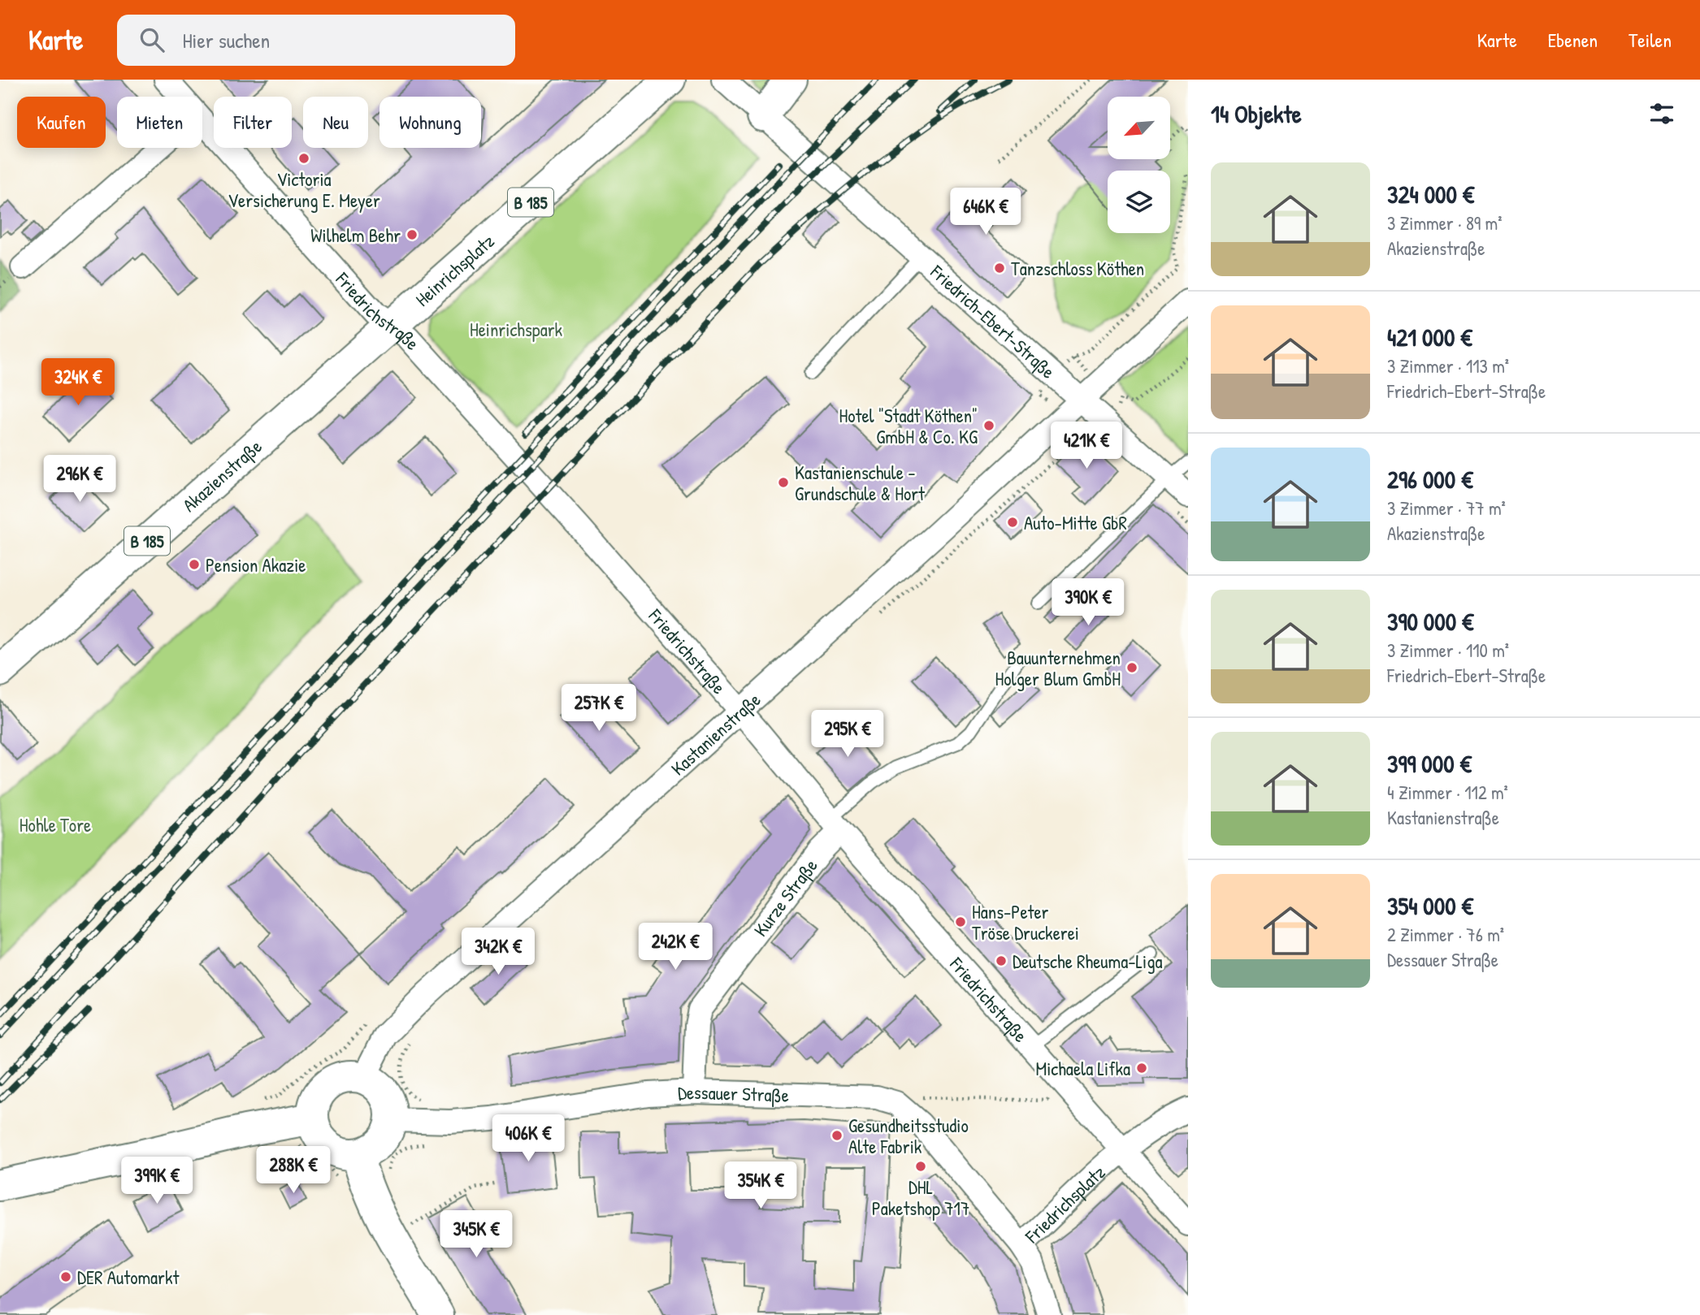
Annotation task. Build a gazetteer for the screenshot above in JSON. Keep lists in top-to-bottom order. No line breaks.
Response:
{"streets":{"main road":["B 185","Heinrichsplatz","Akazienstraße"],"street":["Friedrichstraße","Friedrich-Ebert-Straße","Kastanienstraße","Kurze Straße","Dessauer Straße","Friedrichsplatz"]},"crossings":[["Heinrichsplatz","Friedrichstraße"],["Heinrichsplatz","Akazienstraße"],["Friedrichstraße","Akazienstraße"],["Friedrichstraße","Kastanienstraße"],["Friedrichstraße","Kurze Straße"],["Friedrichstraße","Friedrichsplatz"],["Friedrich-Ebert-Straße","Kastanienstraße"],["Kastanienstraße","Dessauer Straße"],["Kurze Straße","Dessauer Straße"],["Dessauer Straße","Friedrichsplatz"]],"parks":["Heinrichspark","Hohle Tore"],"places":["Victoria Versicherung E. Meyer","Wilhelm Behr","Tanzschloss Köthen","Hotel \"Stadt Köthen\" GmbH & Co. KG","Kastanienschule - Grundschule & Hort","Auto-Mitte GbR","Pension Akazie","Bauunternehmen Holger Blum GmbH","Hans-Peter Tröse Druckerei","Deutsche Rheuma-Liga","Michaela Lifka","Gesundheitsstudio Alte Fabrik","DHL Paketshop 717","DER Automarkt"],"north":"bottom left","page":{"header":"Karte","search":"Hier suchen","nav":["Karte","Ebenen","Teilen"],"heading":"14 Objekte","chip":["Kaufen","Mieten","Filter","Neu","Wohnung"],"list":[{"name":"324 000 €","note":"3 Zimmer · 89 m² · Akazienstraße"},{"name":"421 000 €","note":"3 Zimmer · 113 m² · Friedrich-Ebert-Straße"},{"name":"296 000 €","note":"3 Zimmer · 77 m² · Akazienstraße"},{"name":"390 000 €","note":"3 Zimmer · 110 m² · Friedrich-Ebert-Straße"},{"name":"399 000 €","note":"4 Zimmer · 112 m² · Kastanienstraße"},{"name":"354 000 €","note":"2 Zimmer · 76 m² · Dessauer Straße"}],"price":["646K €","324K €","421K €","296K €","390K €","257K €","295K €","242K €","342K €","406K €","288K €","399K €","354K €","345K €"]}}
